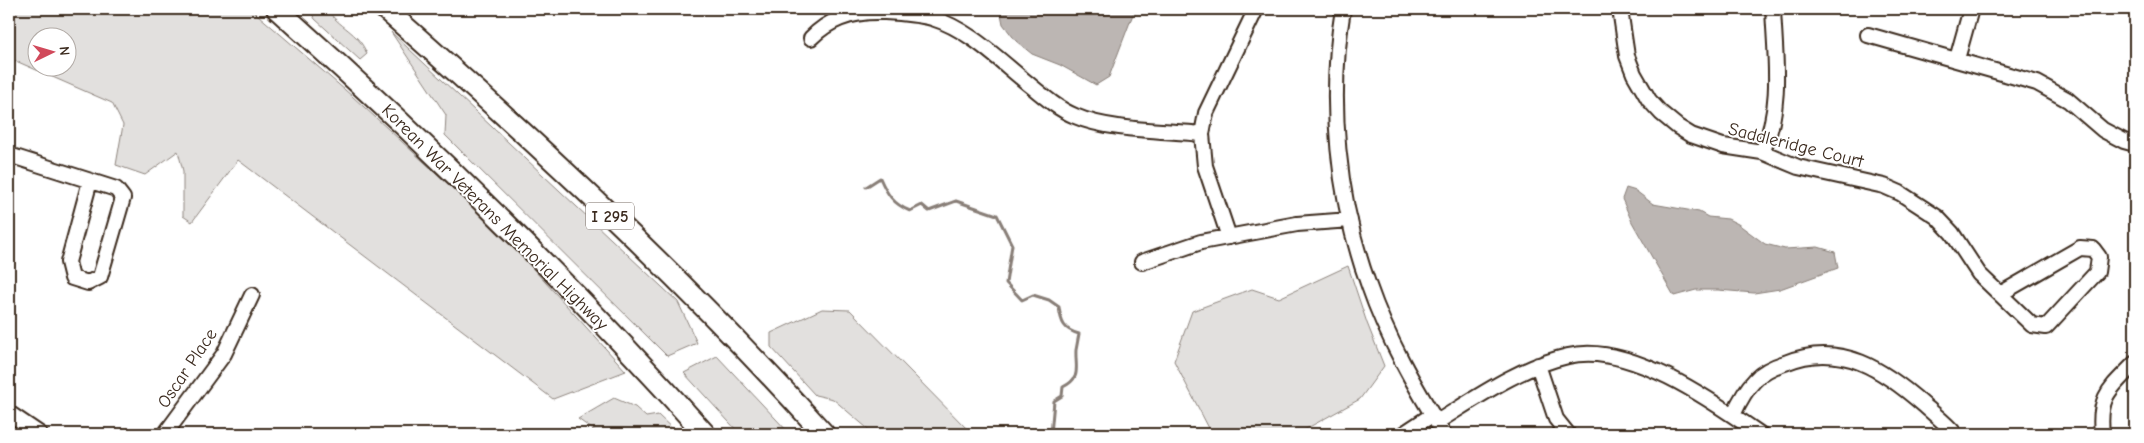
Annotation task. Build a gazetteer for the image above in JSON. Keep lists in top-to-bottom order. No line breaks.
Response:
{"streets":{"highway":["I 295","Korean War Veterans Memorial Highway"],"street":["Saddleridge Court","Oscar Place"]},"north":"right"}
